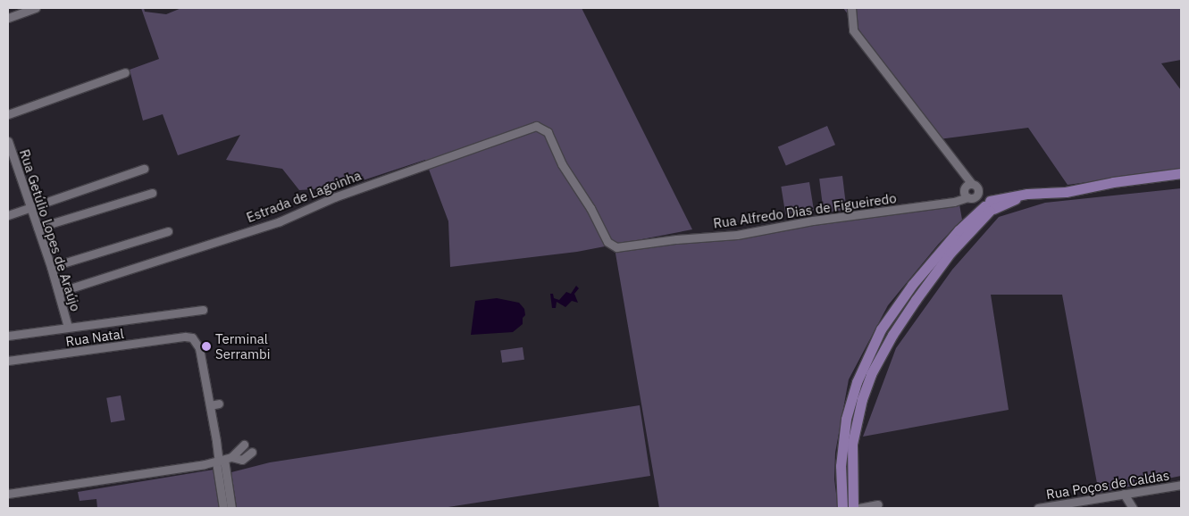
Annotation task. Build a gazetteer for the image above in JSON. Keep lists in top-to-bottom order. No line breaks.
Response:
{"streets":{"street":["Estrada de Lagoinha","Rua Alfredo Dias de Figueiredo","Rua Getúlio Lopes de Araújo","Rua Natal","Rua Poços de Caldas"]},"crossings":[["Estrada de Lagoinha","Rua Alfredo Dias de Figueiredo"],["Estrada de Lagoinha","Rua Getúlio Lopes de Araújo"]],"places":["Terminal Serrambi"]}
